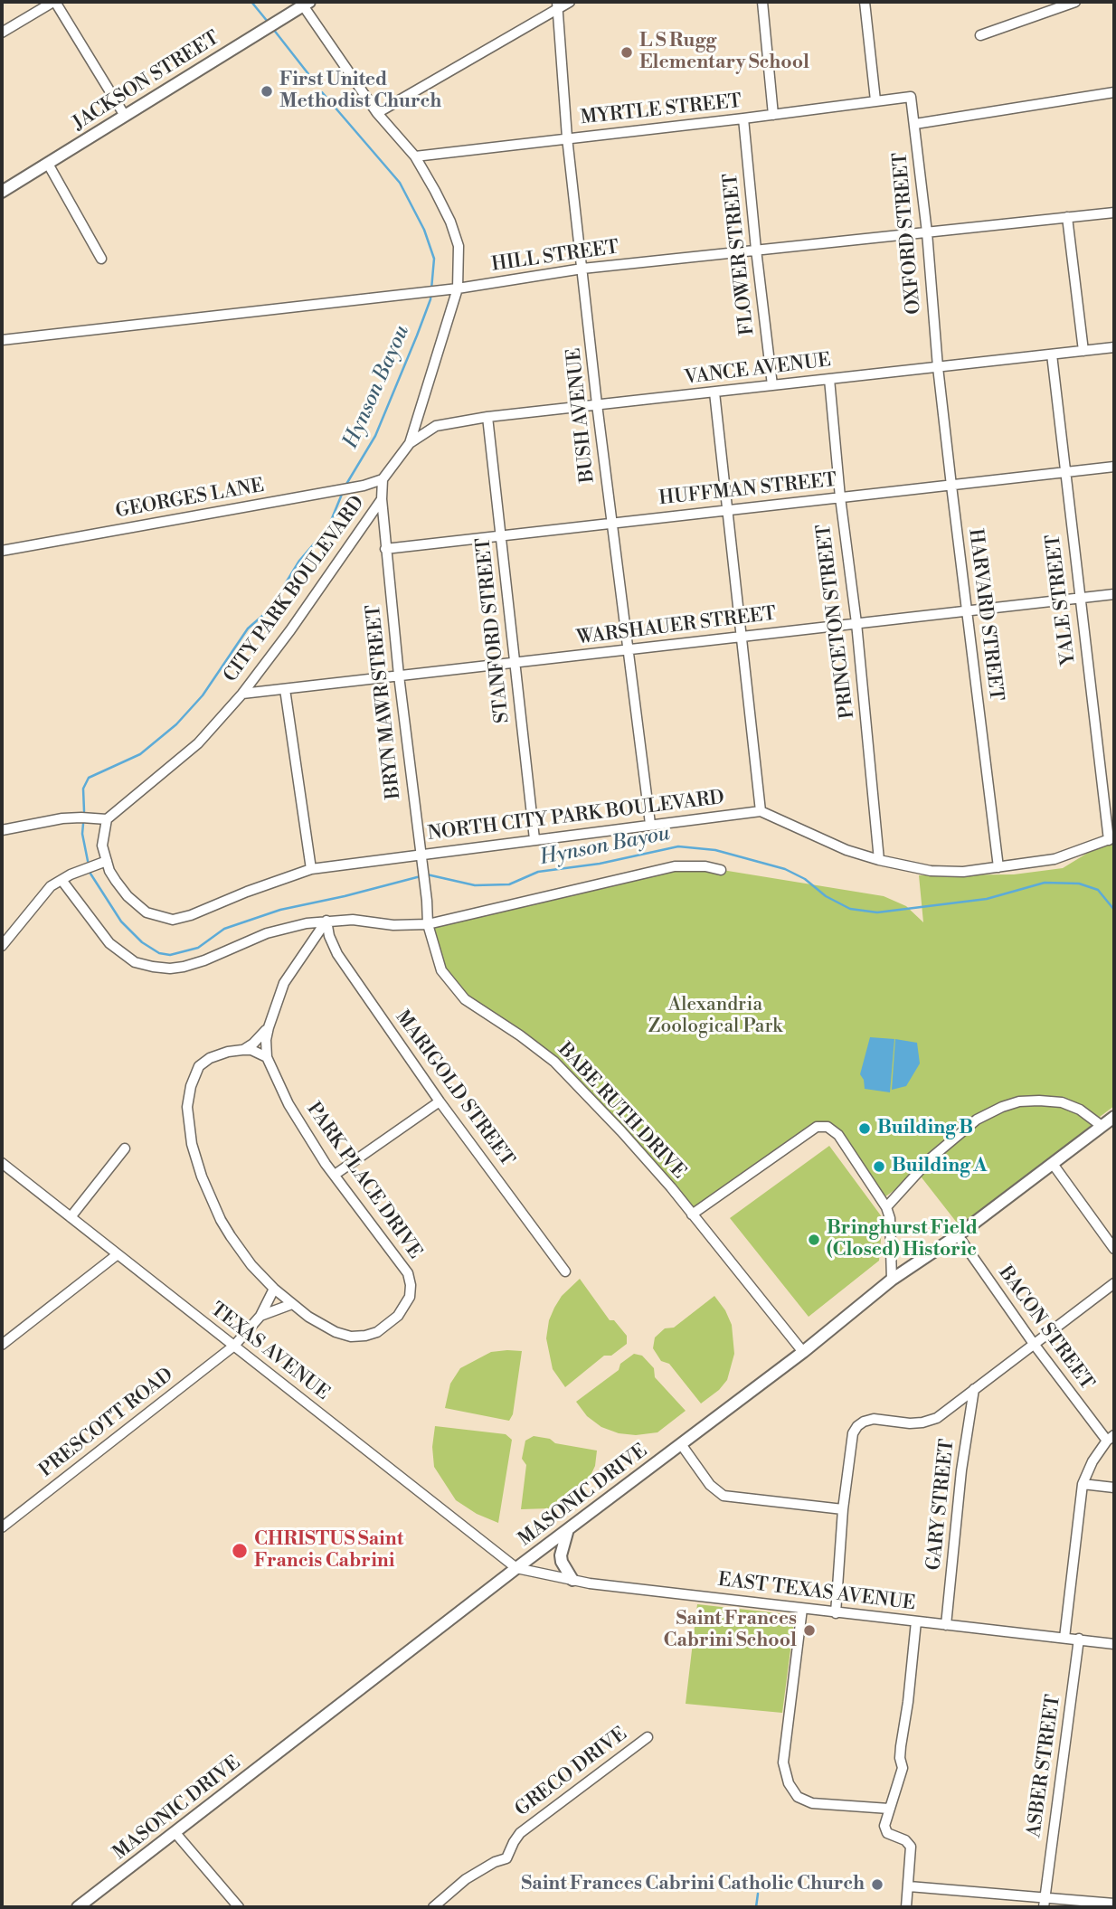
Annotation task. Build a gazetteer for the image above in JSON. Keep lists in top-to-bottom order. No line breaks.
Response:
{"streets":{"main road":["JACKSON STREET","MASONIC DRIVE"],"street":["MYRTLE STREET","OXFORD STREET","FLOWER STREET","HILL STREET","VANCE AVENUE","BUSH AVENUE","HUFFMAN STREET","GEORGES LANE","CITY PARK BOULEVARD","YALE STREET","HARVARD STREET","PRINCETON STREET","WARSHAUER STREET","STANFORD STREET","BRYN MAWR STREET","NORTH CITY PARK BOULEVARD","MARIGOLD STREET","BABE RUTH DRIVE","PARK PLACE DRIVE","BACON STREET","TEXAS AVENUE","PRESCOTT ROAD","GARY STREET","EAST TEXAS AVENUE","ASBER STREET","GRECO DRIVE"]},"crossings":[["MYRTLE STREET","OXFORD STREET"],["MYRTLE STREET","FLOWER STREET"],["MYRTLE STREET","BUSH AVENUE"],["OXFORD STREET","HILL STREET"],["OXFORD STREET","VANCE AVENUE"],["OXFORD STREET","HARVARD STREET"],["FLOWER STREET","HILL STREET"],["FLOWER STREET","VANCE AVENUE"],["HILL STREET","BUSH AVENUE"],["VANCE AVENUE","BUSH AVENUE"],["VANCE AVENUE","YALE STREET"],["VANCE AVENUE","HARVARD STREET"],["VANCE AVENUE","PRINCETON STREET"],["VANCE AVENUE","STANFORD STREET"],["BUSH AVENUE","HUFFMAN STREET"],["BUSH AVENUE","WARSHAUER STREET"],["BUSH AVENUE","NORTH CITY PARK BOULEVARD"],["HUFFMAN STREET","YALE STREET"],["HUFFMAN STREET","HARVARD STREET"],["HUFFMAN STREET","PRINCETON STREET"],["HUFFMAN STREET","STANFORD STREET"],["HUFFMAN STREET","BRYN MAWR STREET"],["GEORGES LANE","CITY PARK BOULEVARD"],["CITY PARK BOULEVARD","WARSHAUER STREET"],["CITY PARK BOULEVARD","BRYN MAWR STREET"],["CITY PARK BOULEVARD","NORTH CITY PARK BOULEVARD"],["YALE STREET","WARSHAUER STREET"],["HARVARD STREET","WARSHAUER STREET"],["PRINCETON STREET","WARSHAUER STREET"],["WARSHAUER STREET","STANFORD STREET"],["WARSHAUER STREET","BRYN MAWR STREET"],["STANFORD STREET","NORTH CITY PARK BOULEVARD"],["BRYN MAWR STREET","NORTH CITY PARK BOULEVARD"],["BRYN MAWR STREET","BABE RUTH DRIVE"],["BABE RUTH DRIVE","MASONIC DRIVE"],["BACON STREET","MASONIC DRIVE"],["TEXAS AVENUE","PRESCOTT ROAD"],["TEXAS AVENUE","MASONIC DRIVE"],["TEXAS AVENUE","EAST TEXAS AVENUE"],["MASONIC DRIVE","EAST TEXAS AVENUE"],["GARY STREET","EAST TEXAS AVENUE"],["EAST TEXAS AVENUE","ASBER STREET"]],"water":["Hynson Bayou"],"parks":["Alexandria Zoological Park"],"places":["L S Rugg Elementary School","First United Methodist Church","Building B","Building A","Bringhurst Field (Closed) Historic","CHRISTUS Saint Francis Cabrini","Saint Frances Cabrini School","Saint Frances Cabrini Catholic Church"]}
